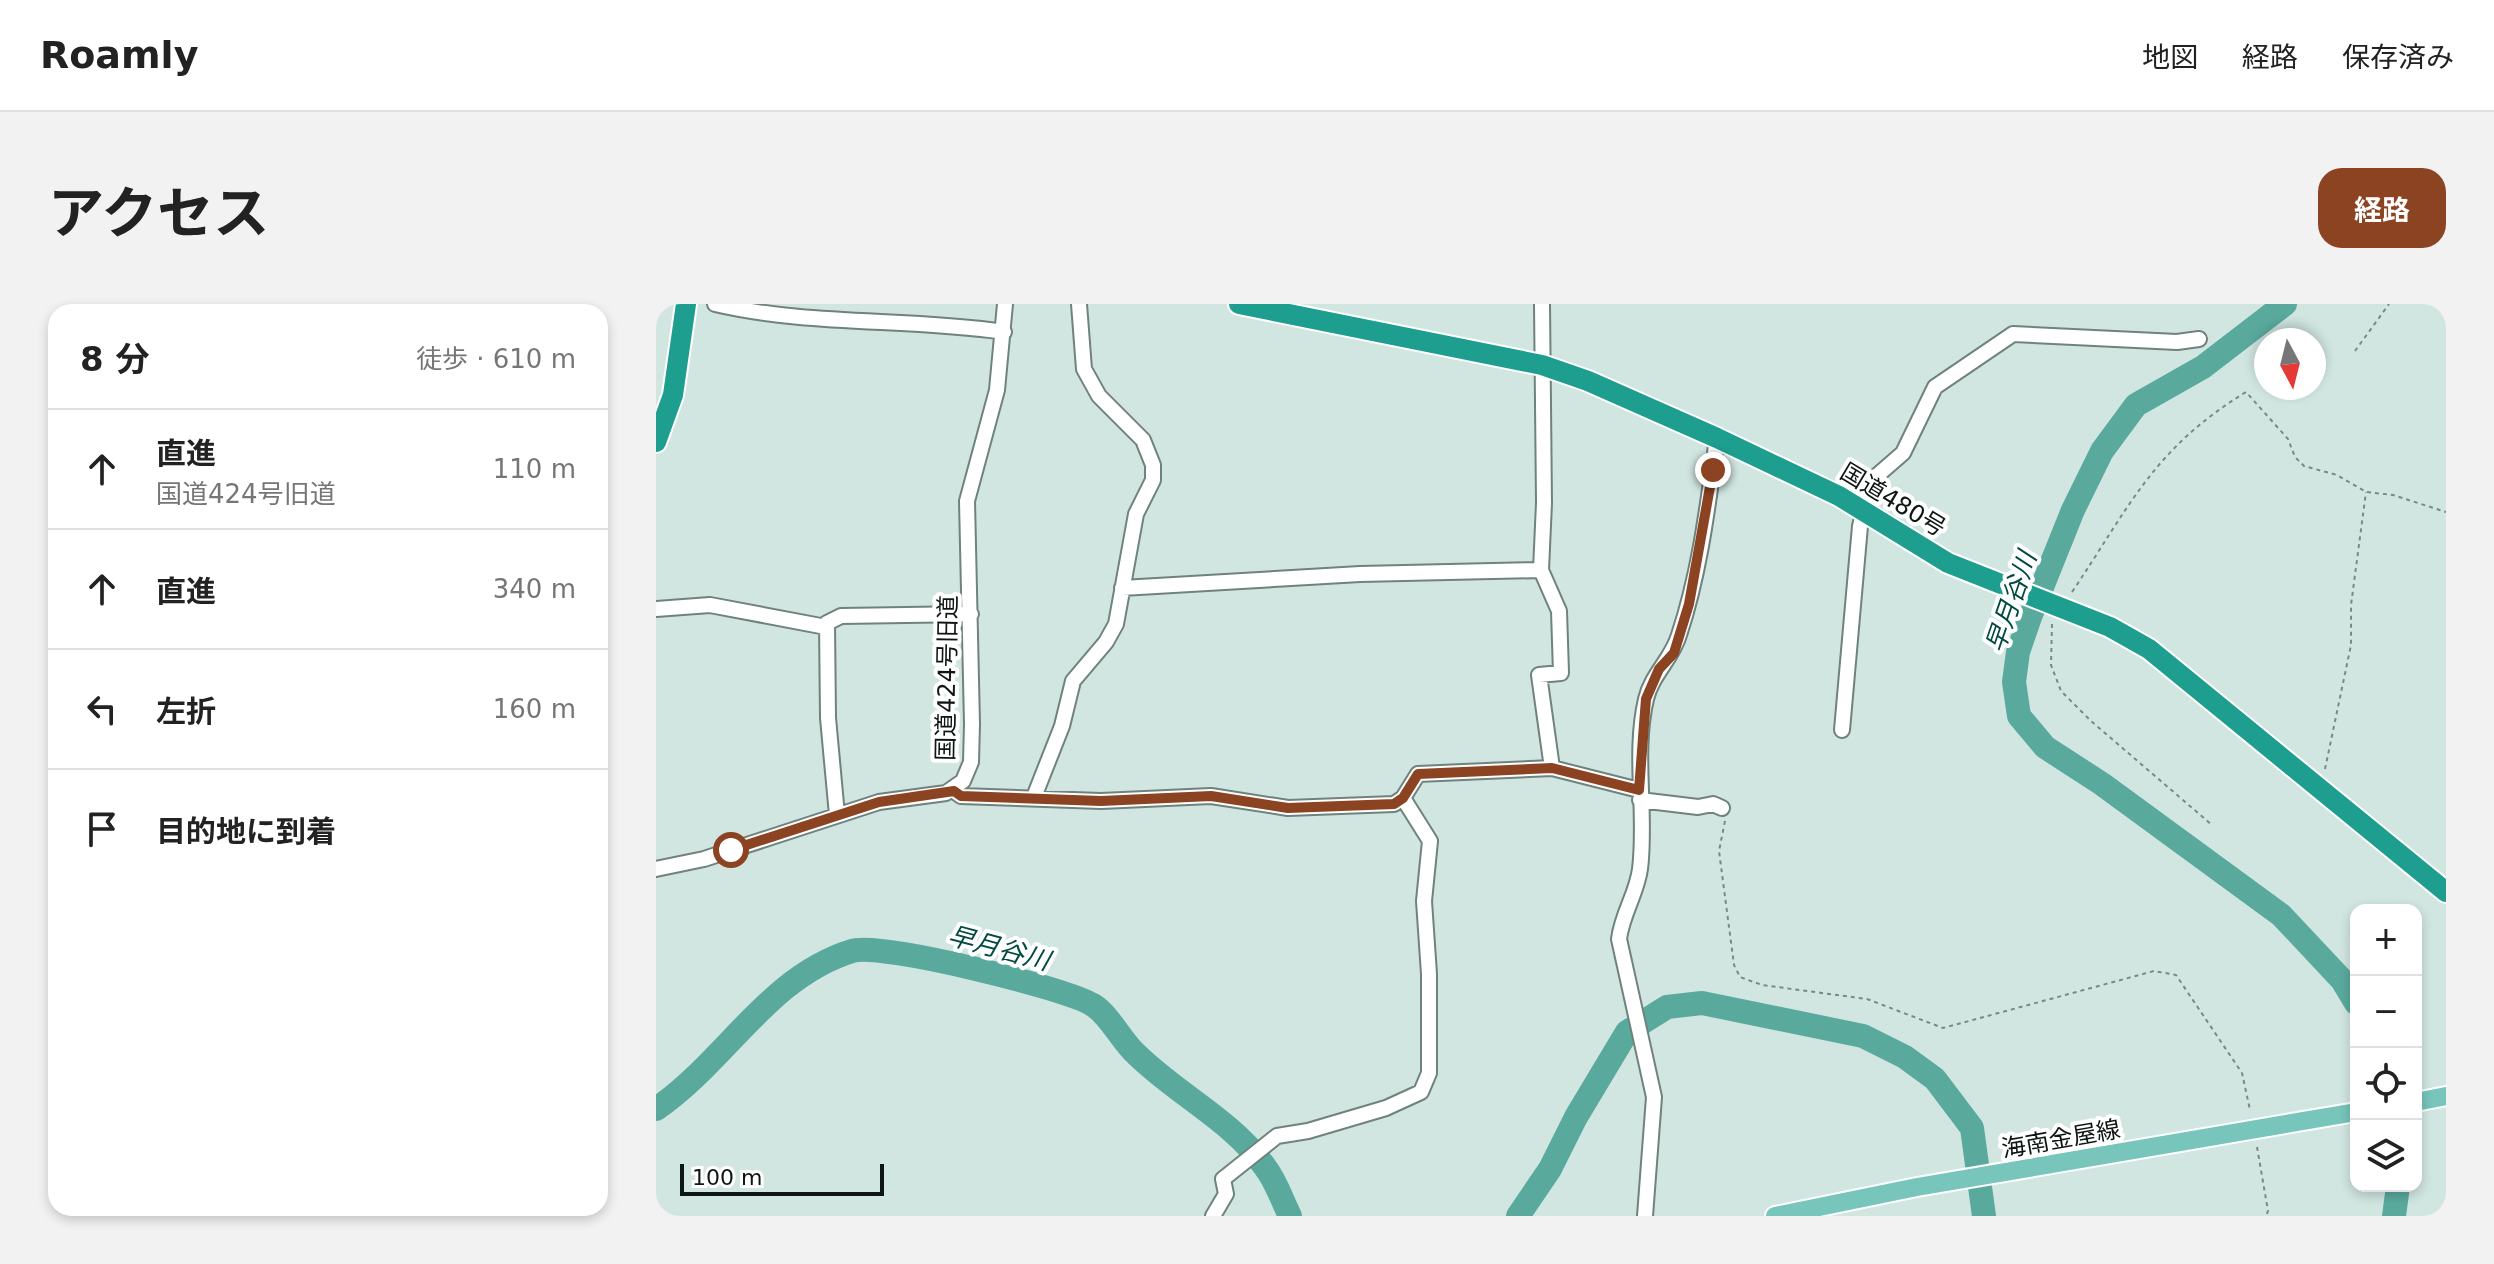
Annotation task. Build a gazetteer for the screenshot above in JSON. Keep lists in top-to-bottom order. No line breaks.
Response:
{"streets":{"highway":["国道480号"],"main road":["海南金屋線"],"street":["国道424号旧道"]},"water":["早月谷川"],"scale_bar":"100 m","north":"bottom","page":{"header":"Roamly","nav":["地図","経路","保存済み"],"title":"アクセス","buttons":"経路","heading":["8 分","徒歩 · 610 m"],"list":[["直進","国道424号旧道","110 m"],["直進","340 m"],["左折","160 m"],"目的地に到着"],"map_buttons":["+","−"],"scale":"100 m"}}
